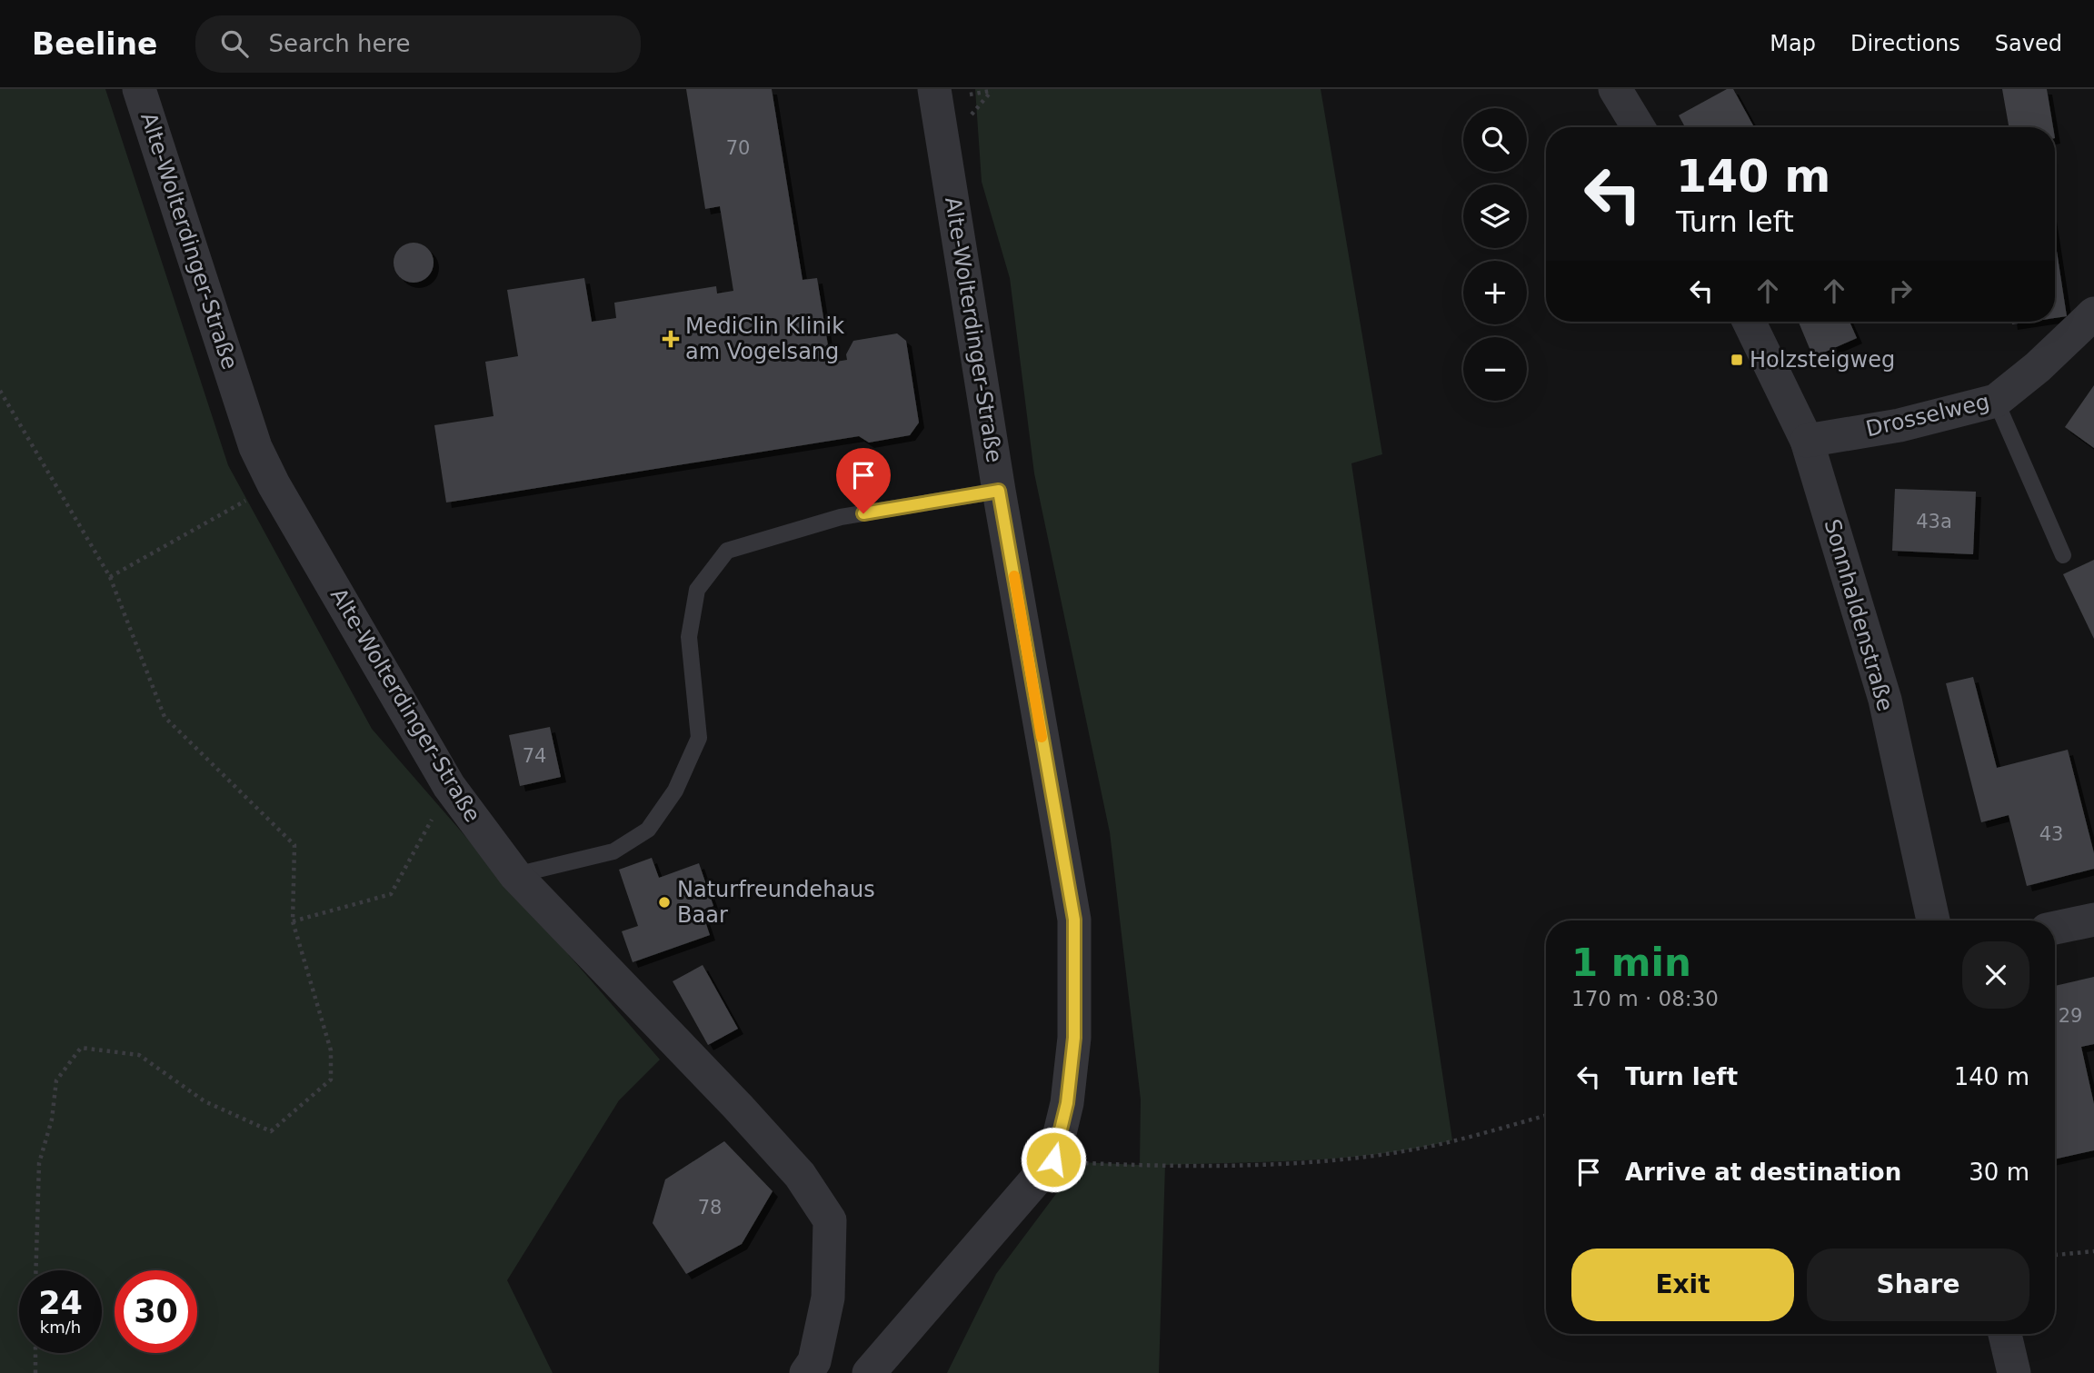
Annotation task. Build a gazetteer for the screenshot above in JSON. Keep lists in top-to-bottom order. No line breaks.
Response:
{"streets":{"street":["Alte-Wolterdinger-Straße","Drosselweg","Sonnhaldenstraße"]},"crossings":[["Drosselweg","Sonnhaldenstraße"]],"places":{"health":["MediClin Klinik am Vogelsang"],"transit":["Holzsteigweg"],"other":["Naturfreundehaus Baar"]},"house_numbers":["70","43a","74","43","29","78"],"page":{"header":"Beeline","search":"Search here","nav":["Map","Directions","Saved"],"map_buttons":["+","−"],"turn":["140 m","Turn left"],"heading":["1 min","170 m · 08:30"],"list":[{"name":"Turn left","value":"140 m"},{"name":"Arrive at destination","value":"30 m"}],"buttons":["Exit","Share"],"speed":"24 km/h","limit":"30"}}
